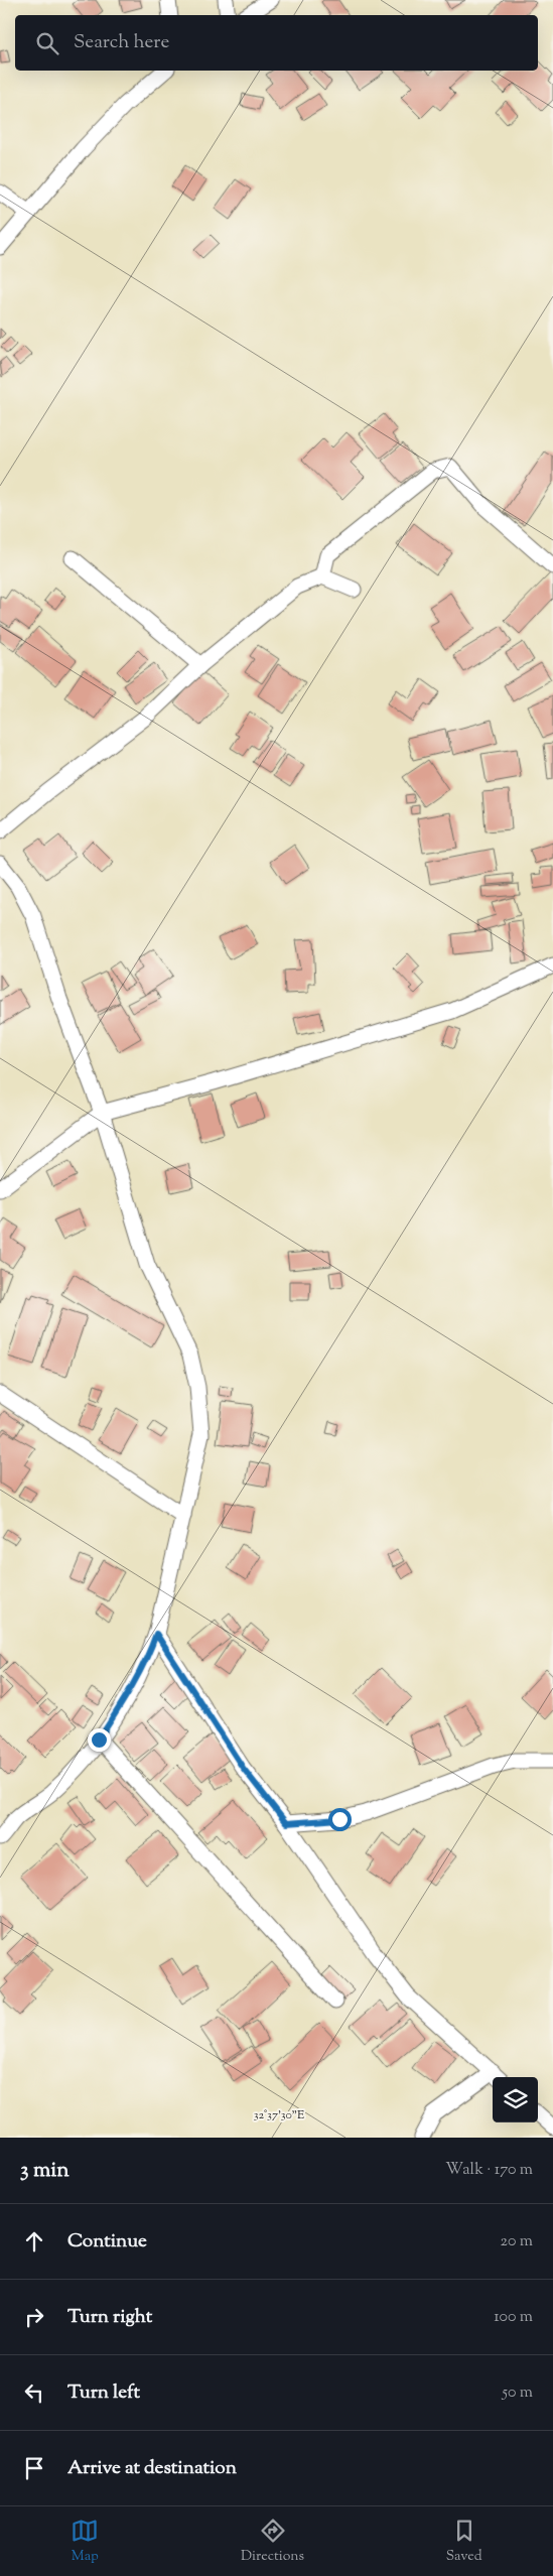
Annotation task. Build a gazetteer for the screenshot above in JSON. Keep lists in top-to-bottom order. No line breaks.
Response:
{"page":{"search":"Search here","heading":["3 min","Walk · 170 m"],"list":[["Continue","20 m"],["Turn right","100 m"],["Turn left","50 m"],"Arrive at destination"],"nav":["Map","Directions","Saved"]},"coordinates":["32°37'30\"E"]}
